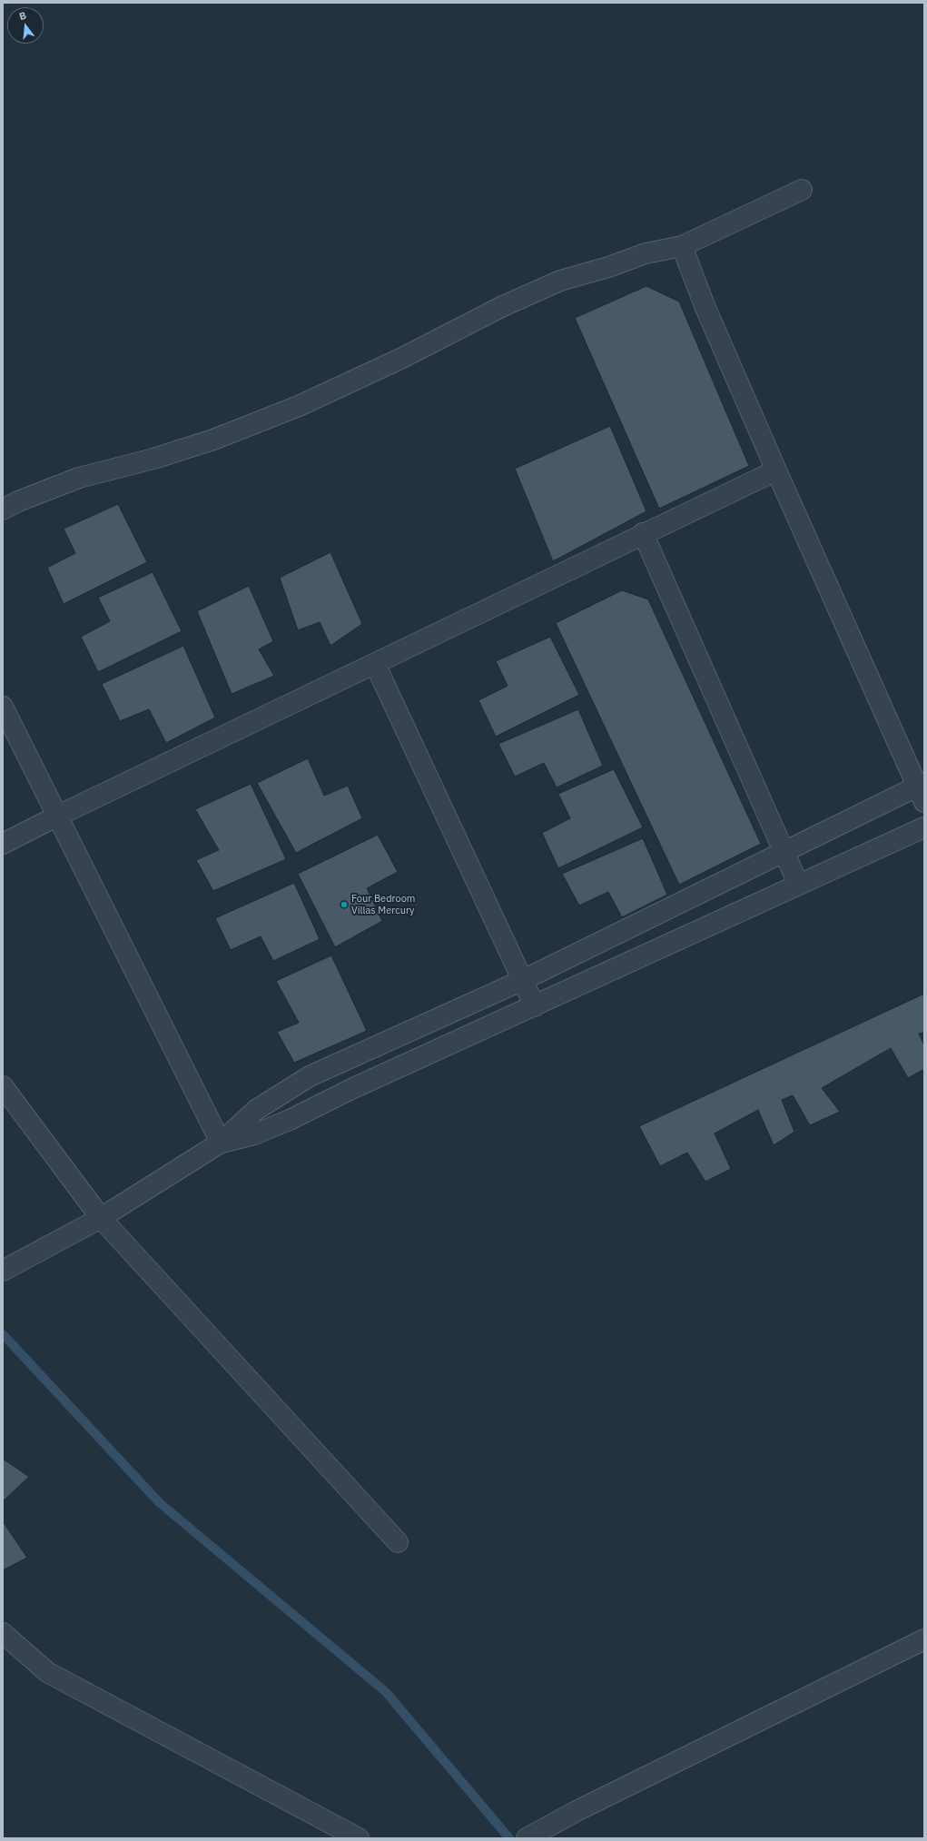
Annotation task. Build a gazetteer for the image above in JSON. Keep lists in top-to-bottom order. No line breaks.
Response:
{"places":["Four Bedroom Villas Mercury"],"north":"top"}
